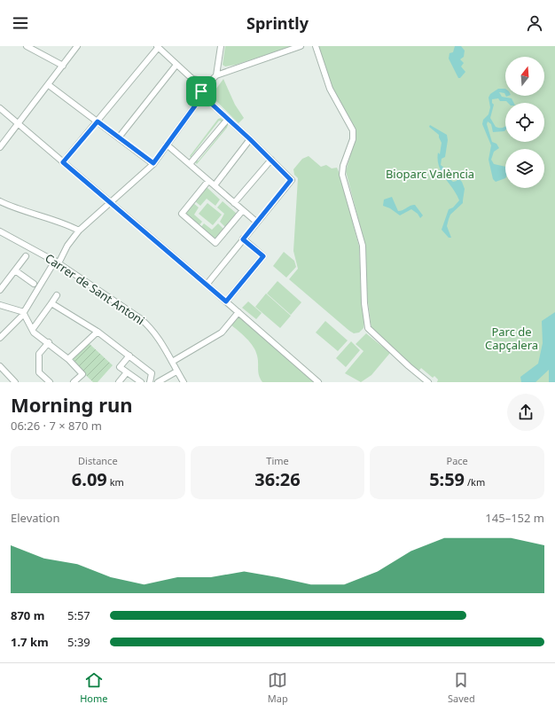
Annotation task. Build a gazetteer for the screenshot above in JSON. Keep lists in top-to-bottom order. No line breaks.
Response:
{"streets":{"street":["Carrer de Sant Antoni"]},"parks":["Bioparc València","Parc de Capçalera"],"north":"top","page":{"header":"Sprintly","heading":["Morning run","06:26 · 7 × 870 m"],"stats":[["Distance","6.09 km"],["Time","36:26"],["Pace","5:59 /km"]],"chart":["Elevation","145–152 m"],"list":[{"name":"870 m","note":"5:57"},{"name":"1.7 km","note":"5:39"}],"tabs":["Home","Map","Saved"]}}
